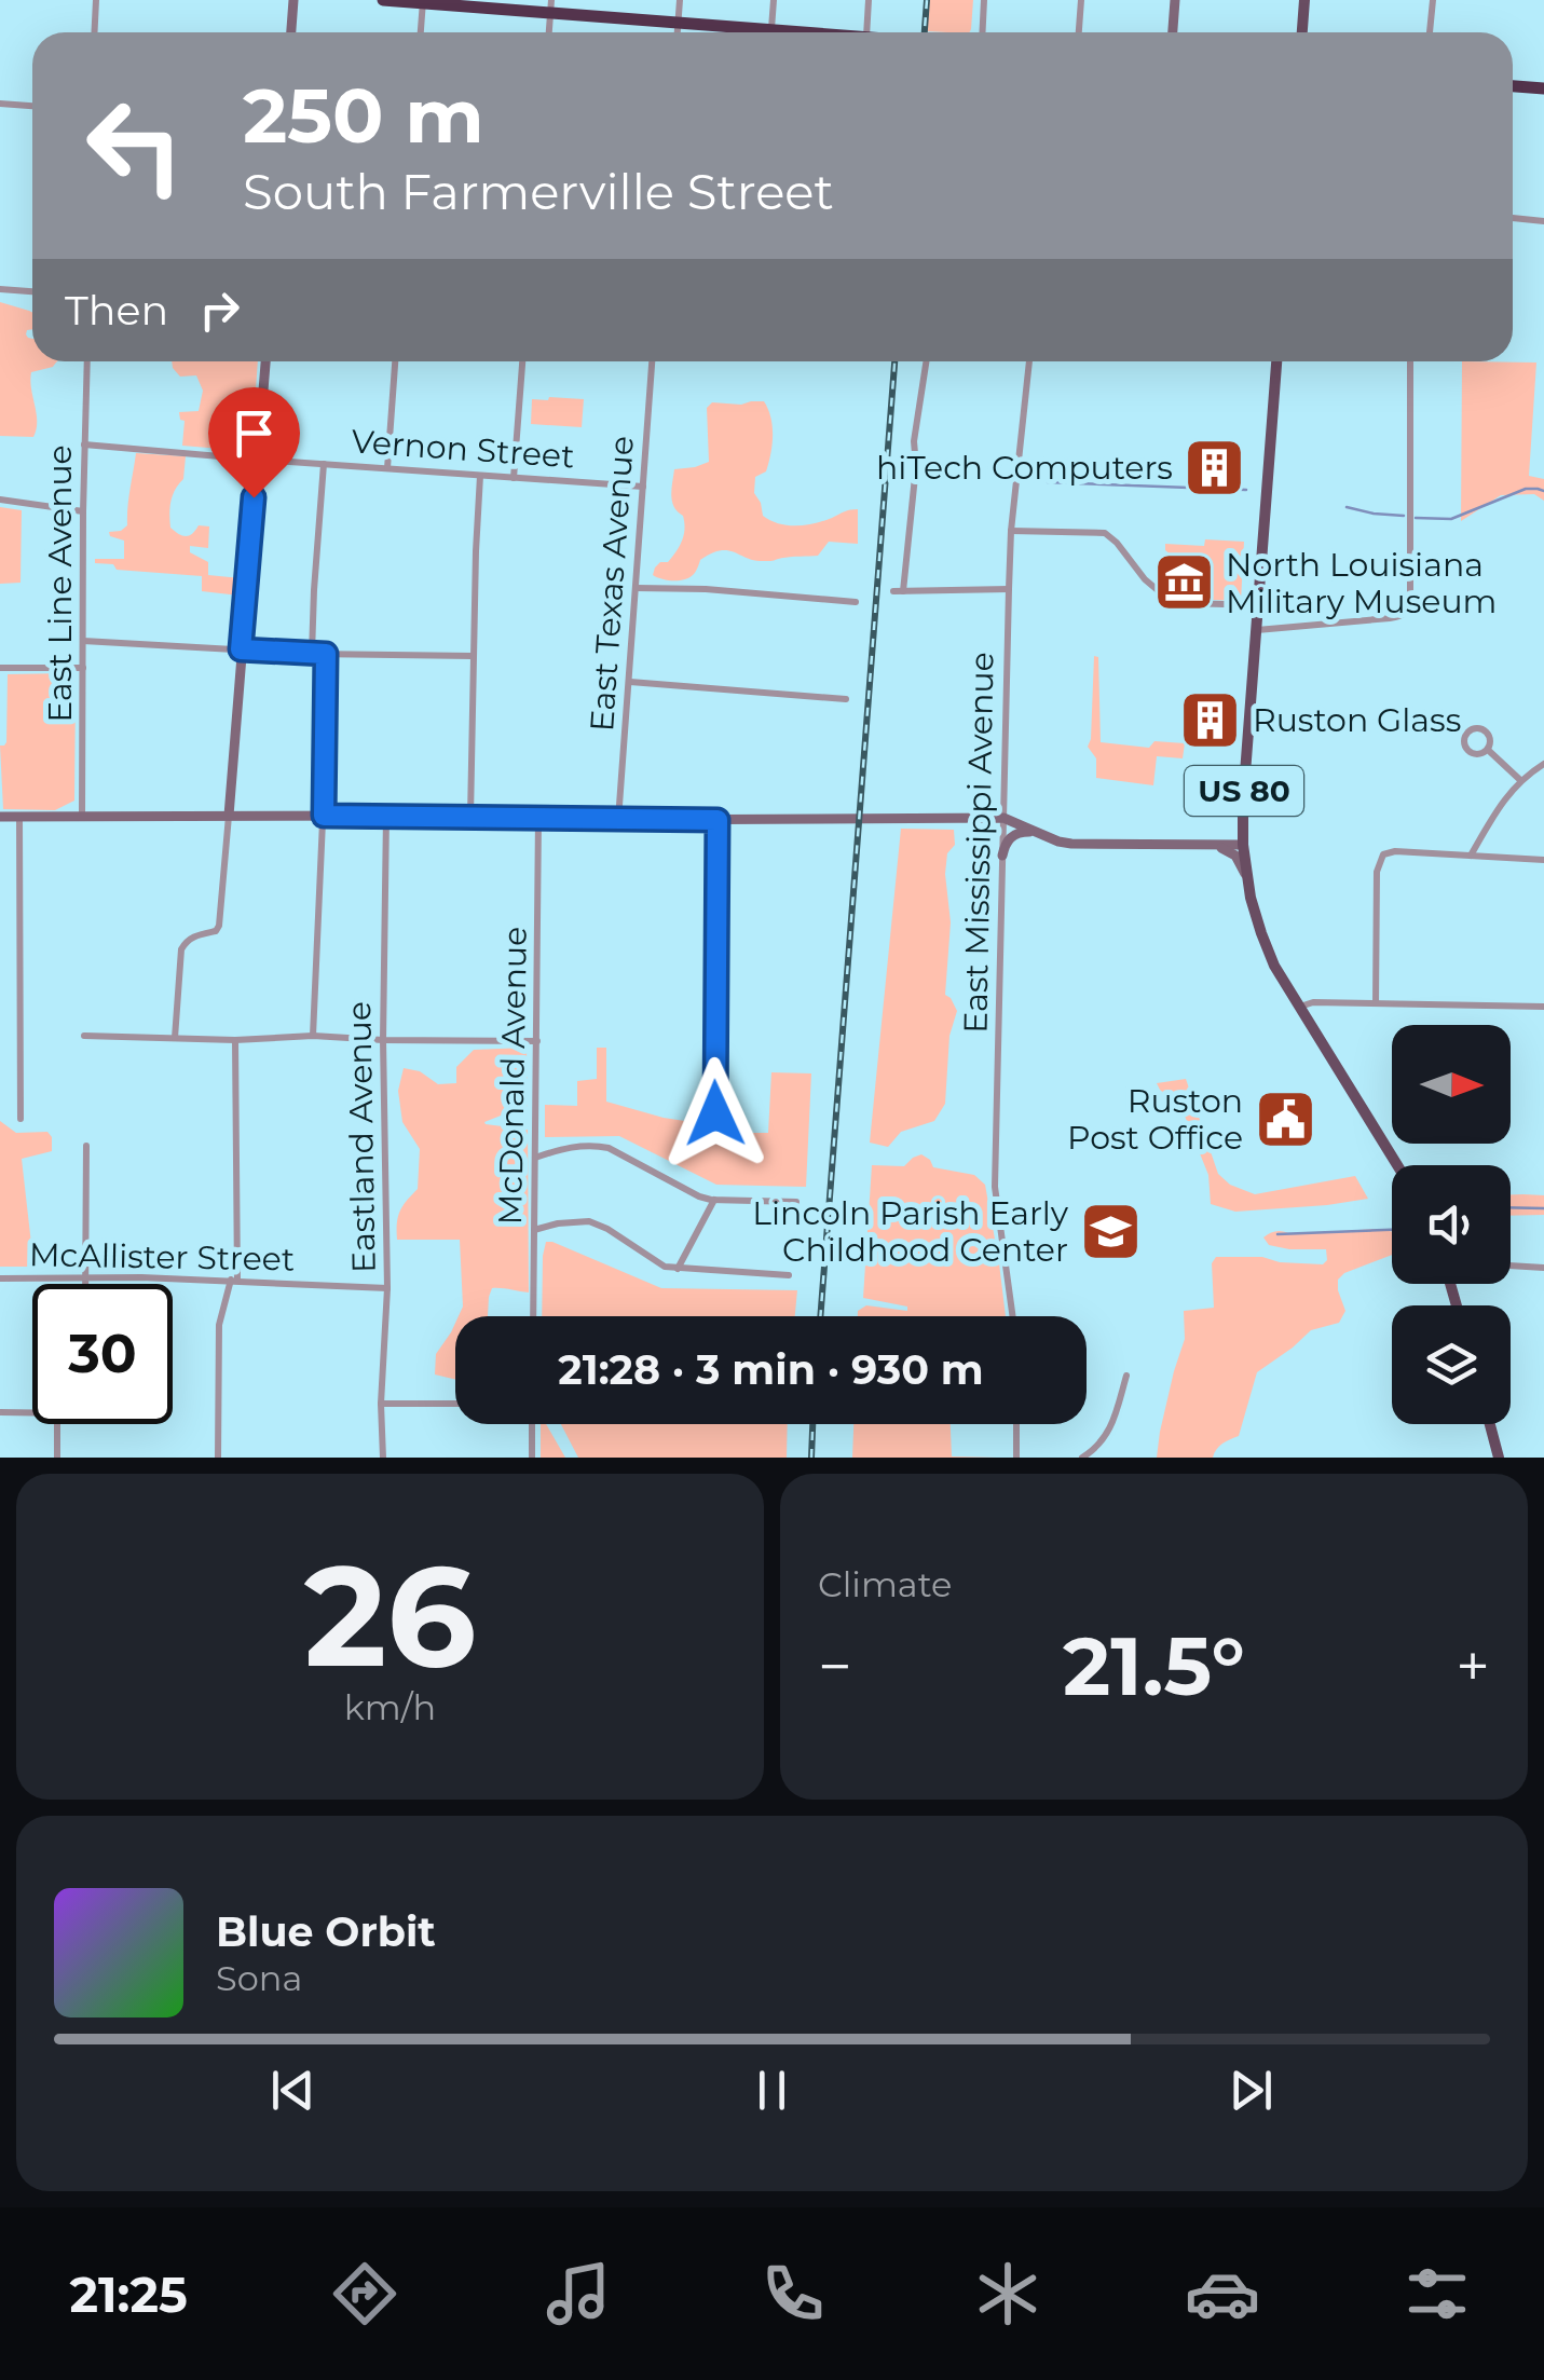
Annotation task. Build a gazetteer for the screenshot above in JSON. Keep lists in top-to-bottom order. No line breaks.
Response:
{"streets":{"main road":["US 80"],"street":["Vernon Street","East Line Avenue","East Texas Avenue","East Mississippi Avenue","McDonald Avenue","Eastland Avenue","McAllister Street"]},"crossings":[["Vernon Street","East Line Avenue"],["Vernon Street","East Texas Avenue"],["Eastland Avenue","McAllister Street"]],"places":{"building":["hiTech Computers","Ruston Glass"],"museum":["North Louisiana Military Museum"],"public building":["Ruston Post Office"],"school or university":["Lincoln Parish Early Childhood Center"]},"north":"right","page":{"turn":["250 m","South Farmerville Street"],"then":"Then","limit":"30","trip":"21:28 · 3 min · 930 m","tile":[["26","km/h"],"Climate"],"heat":["−","21.5°","+"],"song":["Blue Orbit","Sona"],"tabs":"21:25"}}
